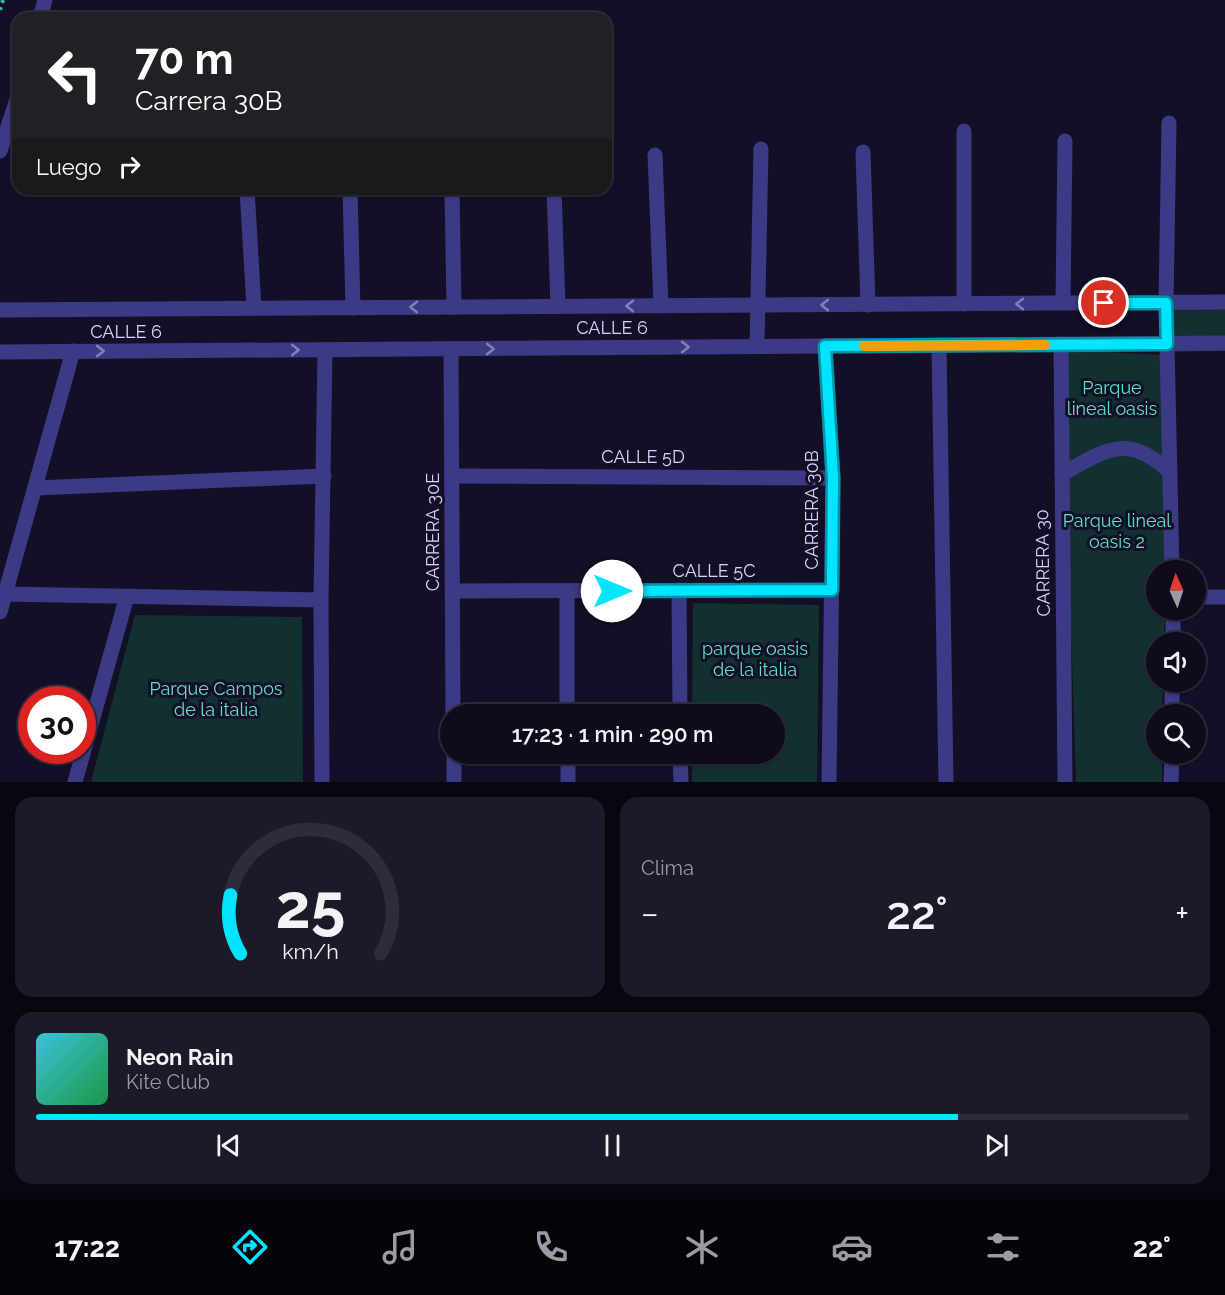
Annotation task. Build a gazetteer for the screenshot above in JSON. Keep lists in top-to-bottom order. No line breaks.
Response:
{"streets":{"street":["CALLE 6","CALLE 5D","CARRERA 30B","CARRERA 30E","CARRERA 30","CALLE 5C"]},"crossings":[["CALLE 6","CARRERA 30B"],["CALLE 6","CARRERA 30E"],["CALLE 6","CARRERA 30"],["CALLE 5D","CARRERA 30B"],["CALLE 5D","CARRERA 30E"],["CARRERA 30B","CALLE 5C"],["CARRERA 30E","CALLE 5C"]],"parks":["Parque lineal oasis","Parque lineal oasis 2","parque oasis de la italia","Parque Campos de la italia"],"north":"top","page":{"turn":["70 m","Carrera 30B"],"then":"Luego","limit":"30","trip":"17:23 · 1 min · 290 m","tile":"Clima","heat":["−","22°","+"],"song":["Neon Rain","Kite Club"],"tabs":["17:22","22°"],"gauge":["25","km/h"]}}
